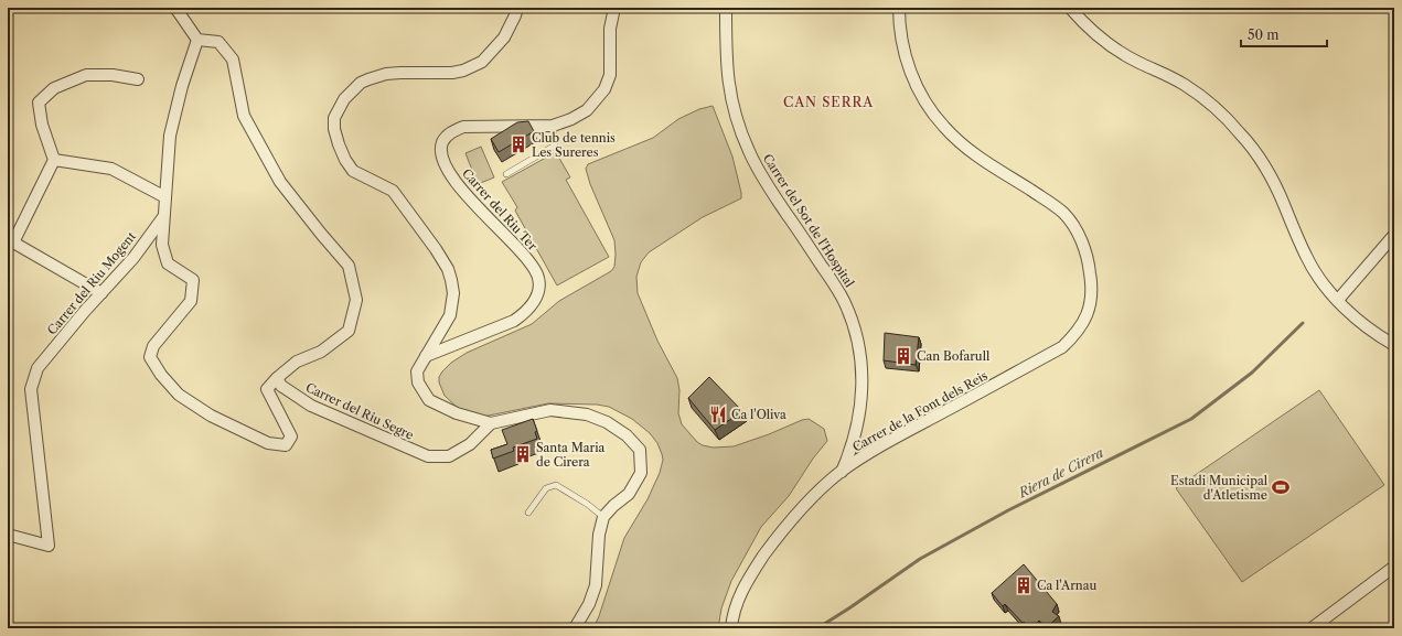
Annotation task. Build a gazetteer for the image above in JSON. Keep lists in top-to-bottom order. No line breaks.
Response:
{"streets":{"street":["Carrer del Riu Ter","Carrer del Sot de l'Hospital","Carrer del Riu Mogent","Carrer del Riu Segre","Carrer de la Font dels Reis"]},"crossings":[["Carrer del Sot de l'Hospital","Carrer de la Font dels Reis"]],"districts":["CAN SERRA"],"water":["Riera de Cirera"],"places":{"building":["Club de tennis Les Sureres","Can Bofarull","Santa Maria de Cirera","Ca l'Arnau"],"restaurant":["Ca l'Oliva"],"sports":["Estadi Municipal d'Atletisme"]},"scale_bar":"50 m"}
